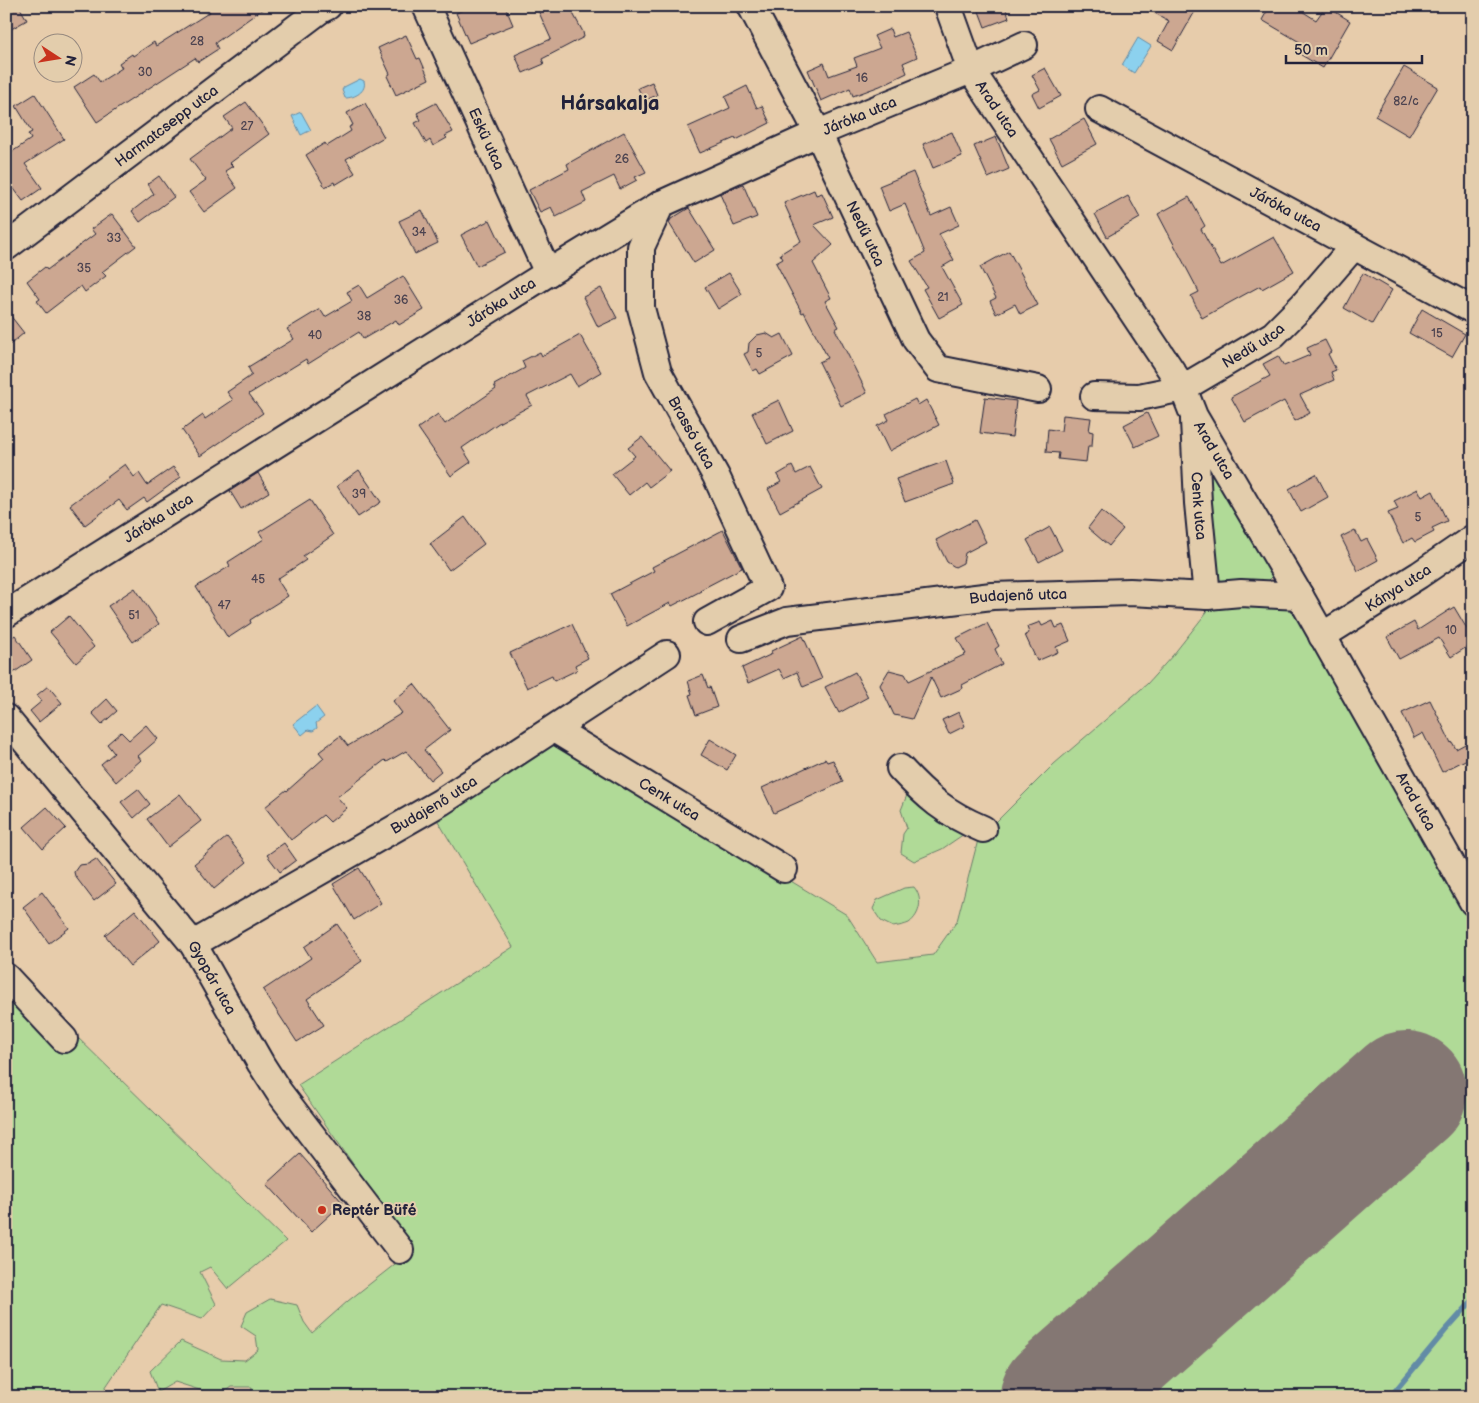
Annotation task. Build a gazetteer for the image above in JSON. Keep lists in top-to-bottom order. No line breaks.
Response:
{"streets":{"street":["Arad utca","Járóka utca","Harmatcsepp utca","Eskü utca","Nedű utca","Brassó utca","Cenk utca","Kánya utca","Budajenő utca","Gyopár utca"]},"crossings":[["Arad utca","Járóka utca"],["Arad utca","Nedű utca"],["Arad utca","Cenk utca"],["Arad utca","Kánya utca"],["Arad utca","Budajenő utca"],["Járóka utca","Eskü utca"],["Járóka utca","Nedű utca"],["Járóka utca","Brassó utca"],["Cenk utca","Budajenő utca"],["Budajenő utca","Gyopár utca"]],"districts":["Hársakalja"],"places":["Reptér Büfé"],"house_numbers":["28","30","16","82/c","27","26","34","33","35","21","36","38","15","40","5","39","5","45","47","51","10"],"scale_bar":"50 m","north":"right"}
